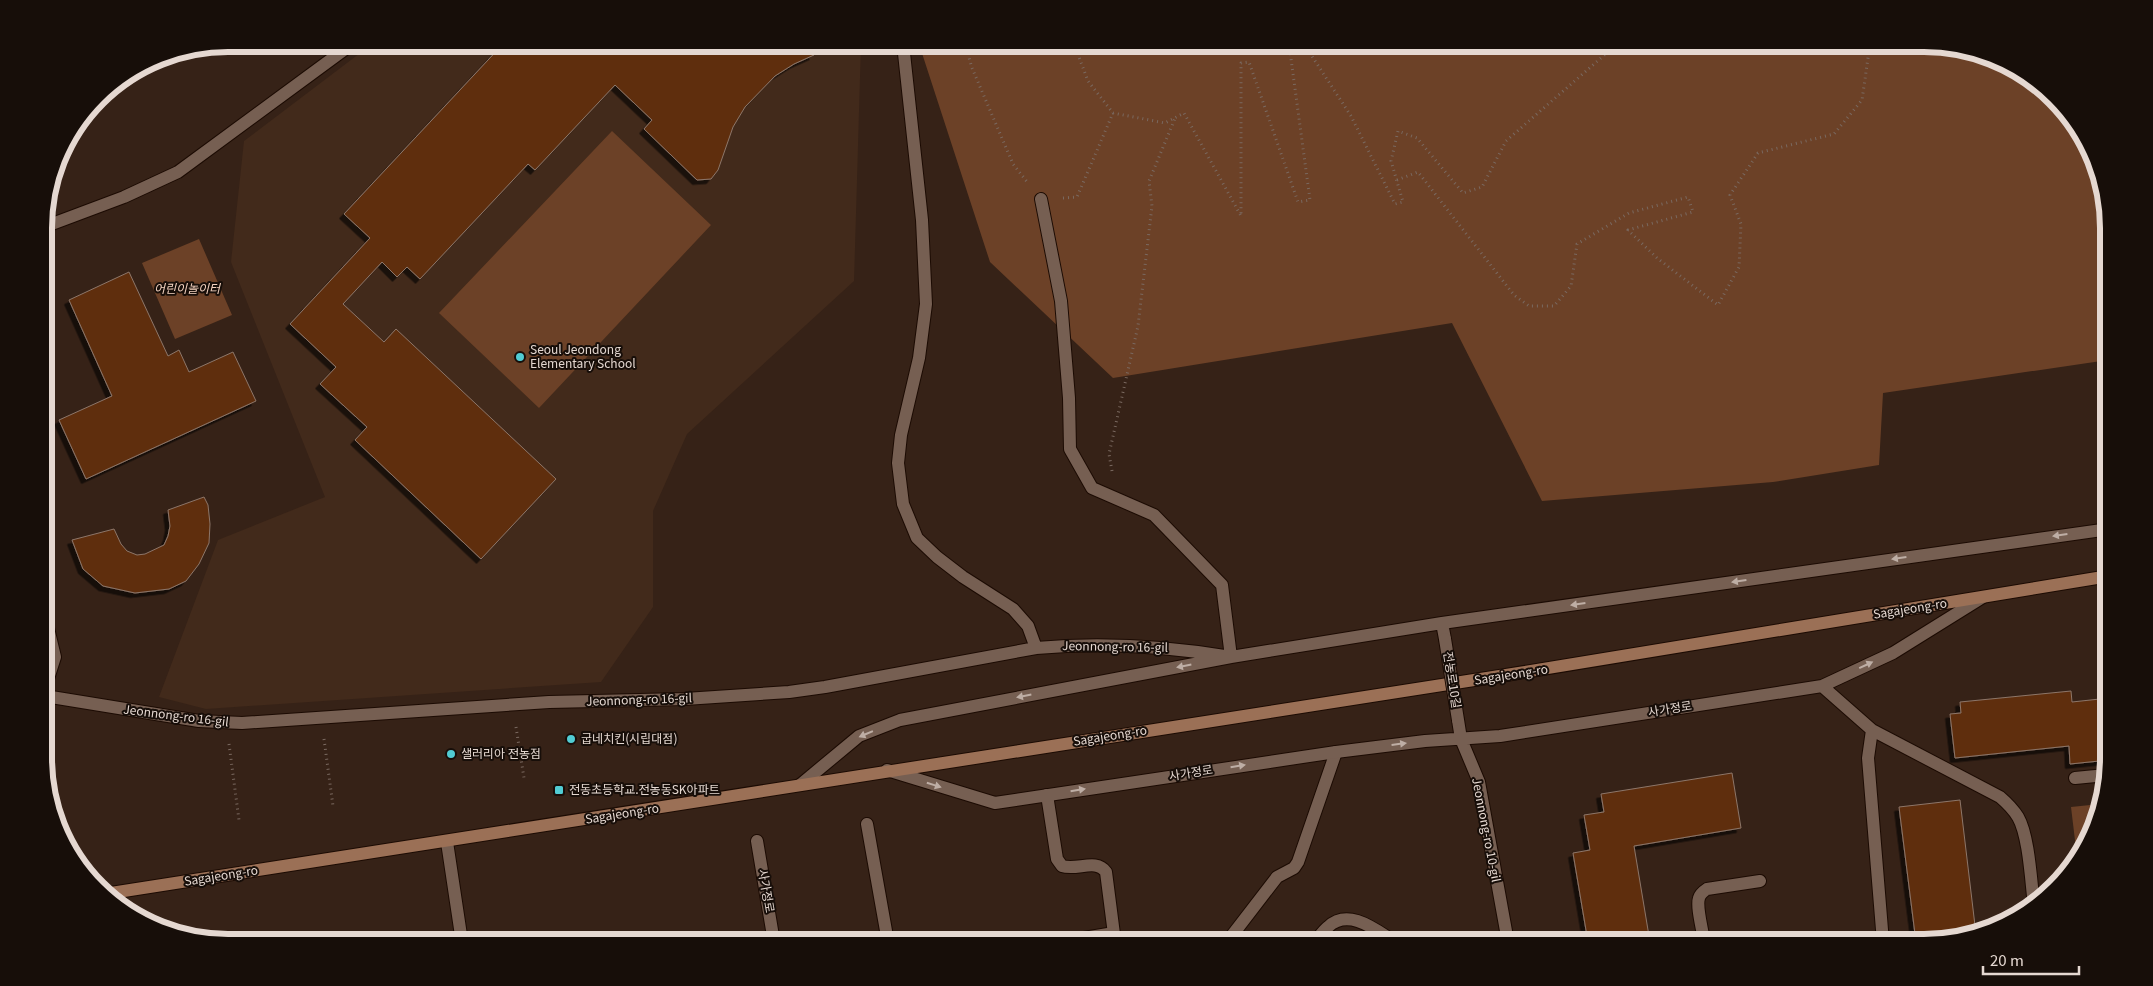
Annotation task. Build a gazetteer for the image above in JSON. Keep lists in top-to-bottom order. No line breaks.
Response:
{"streets":{"main road":["Sagajeong-ro"],"street":["Jeonnong-ro 16-gil","전농로10길","사가정로","Jeonnong-ro 10-gil"]},"crossings":[["Sagajeong-ro","사가정로"],["전농로10길","Jeonnong-ro 10-gil"],["사가정로","Jeonnong-ro 10-gil"]],"parks":["어린이놀이터"],"places":{"other":["Seoul Jeondong Elementary School","굽네치킨(시립대점)","샐러리아 전농점"],"transit":["전동초등학교.전농동SK아파트"]},"scale_bar":"20 m"}
